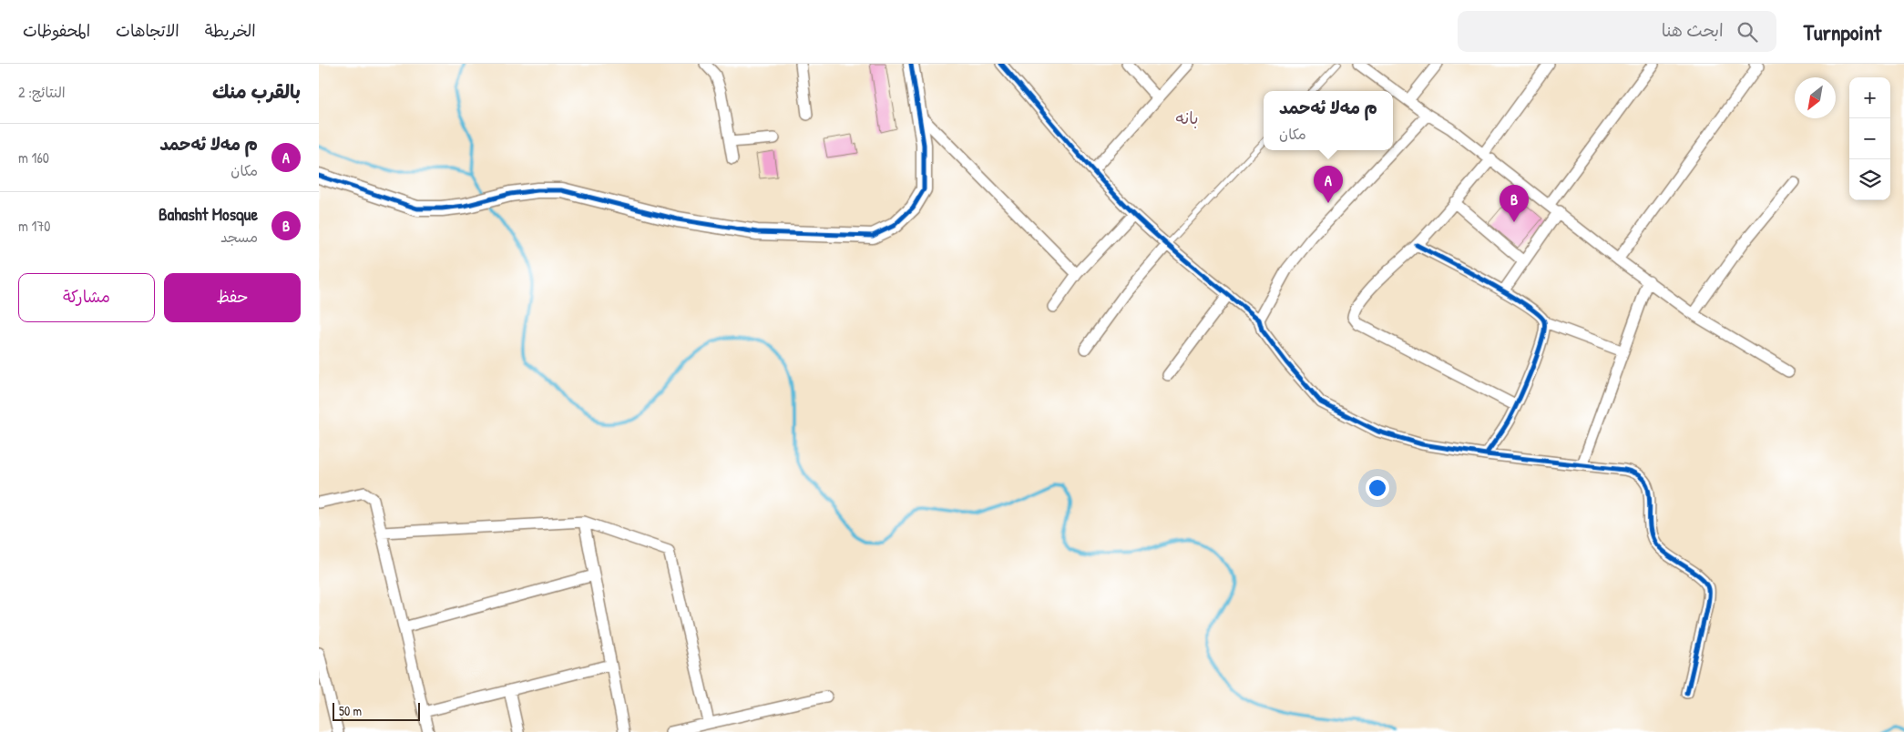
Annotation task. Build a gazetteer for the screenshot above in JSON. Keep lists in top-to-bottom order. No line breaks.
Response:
{"districts":["بانە"],"scale_bar":"50 m","north":"bottom left","page":{"header":"Turnpoint","search":"ابحث هنا","nav":["الخريطة","الاتجاهات","المحفوظات"],"heading":["بالقرب منك","النتائج: 2"],"map_buttons":["+","−"],"popup":["م مەلا ئەحمد","مكان"],"list":[{"mark":"A","name":"م مەلا ئەحمد","note":"مكان","value":"160 m"},{"mark":"B","name":"Bahasht Mosque","note":"مسجد","value":"170 m"}],"pins":["A","B"],"buttons":["حفظ","مشاركة"],"scale":"50 m"}}
